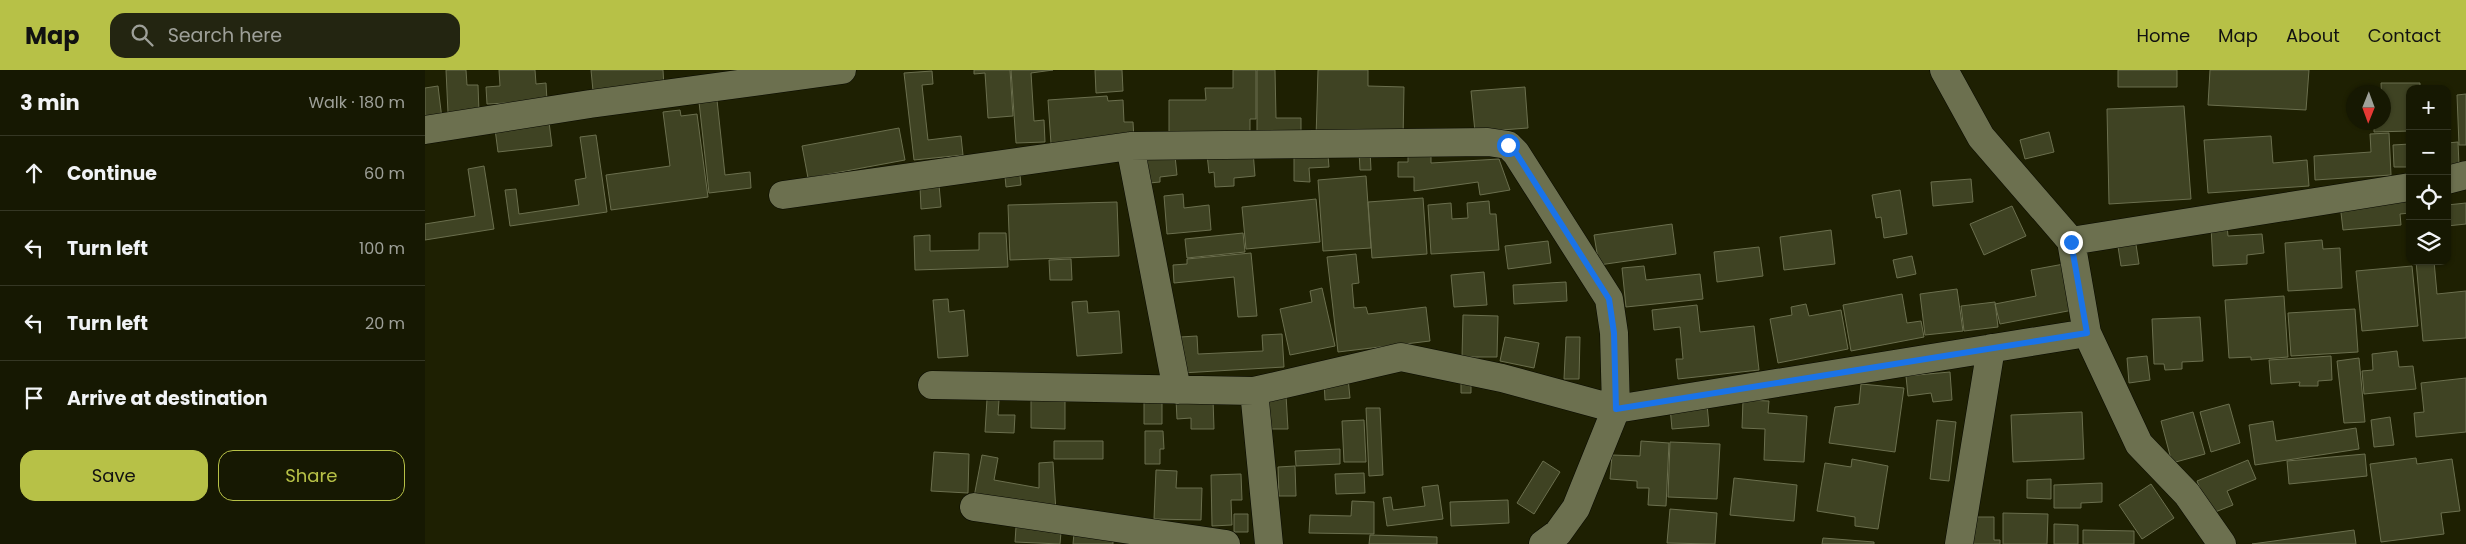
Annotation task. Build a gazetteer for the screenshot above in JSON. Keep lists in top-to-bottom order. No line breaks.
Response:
{"north":"bottom","page":{"header":"Map","search":"Search here","nav":["Home","Map","About","Contact"],"heading":["3 min","Walk · 180 m"],"map_buttons":["+","−"],"list":[["Continue","60 m"],["Turn left","100 m"],["Turn left","20 m"],"Arrive at destination"],"buttons":["Save","Share"]}}
